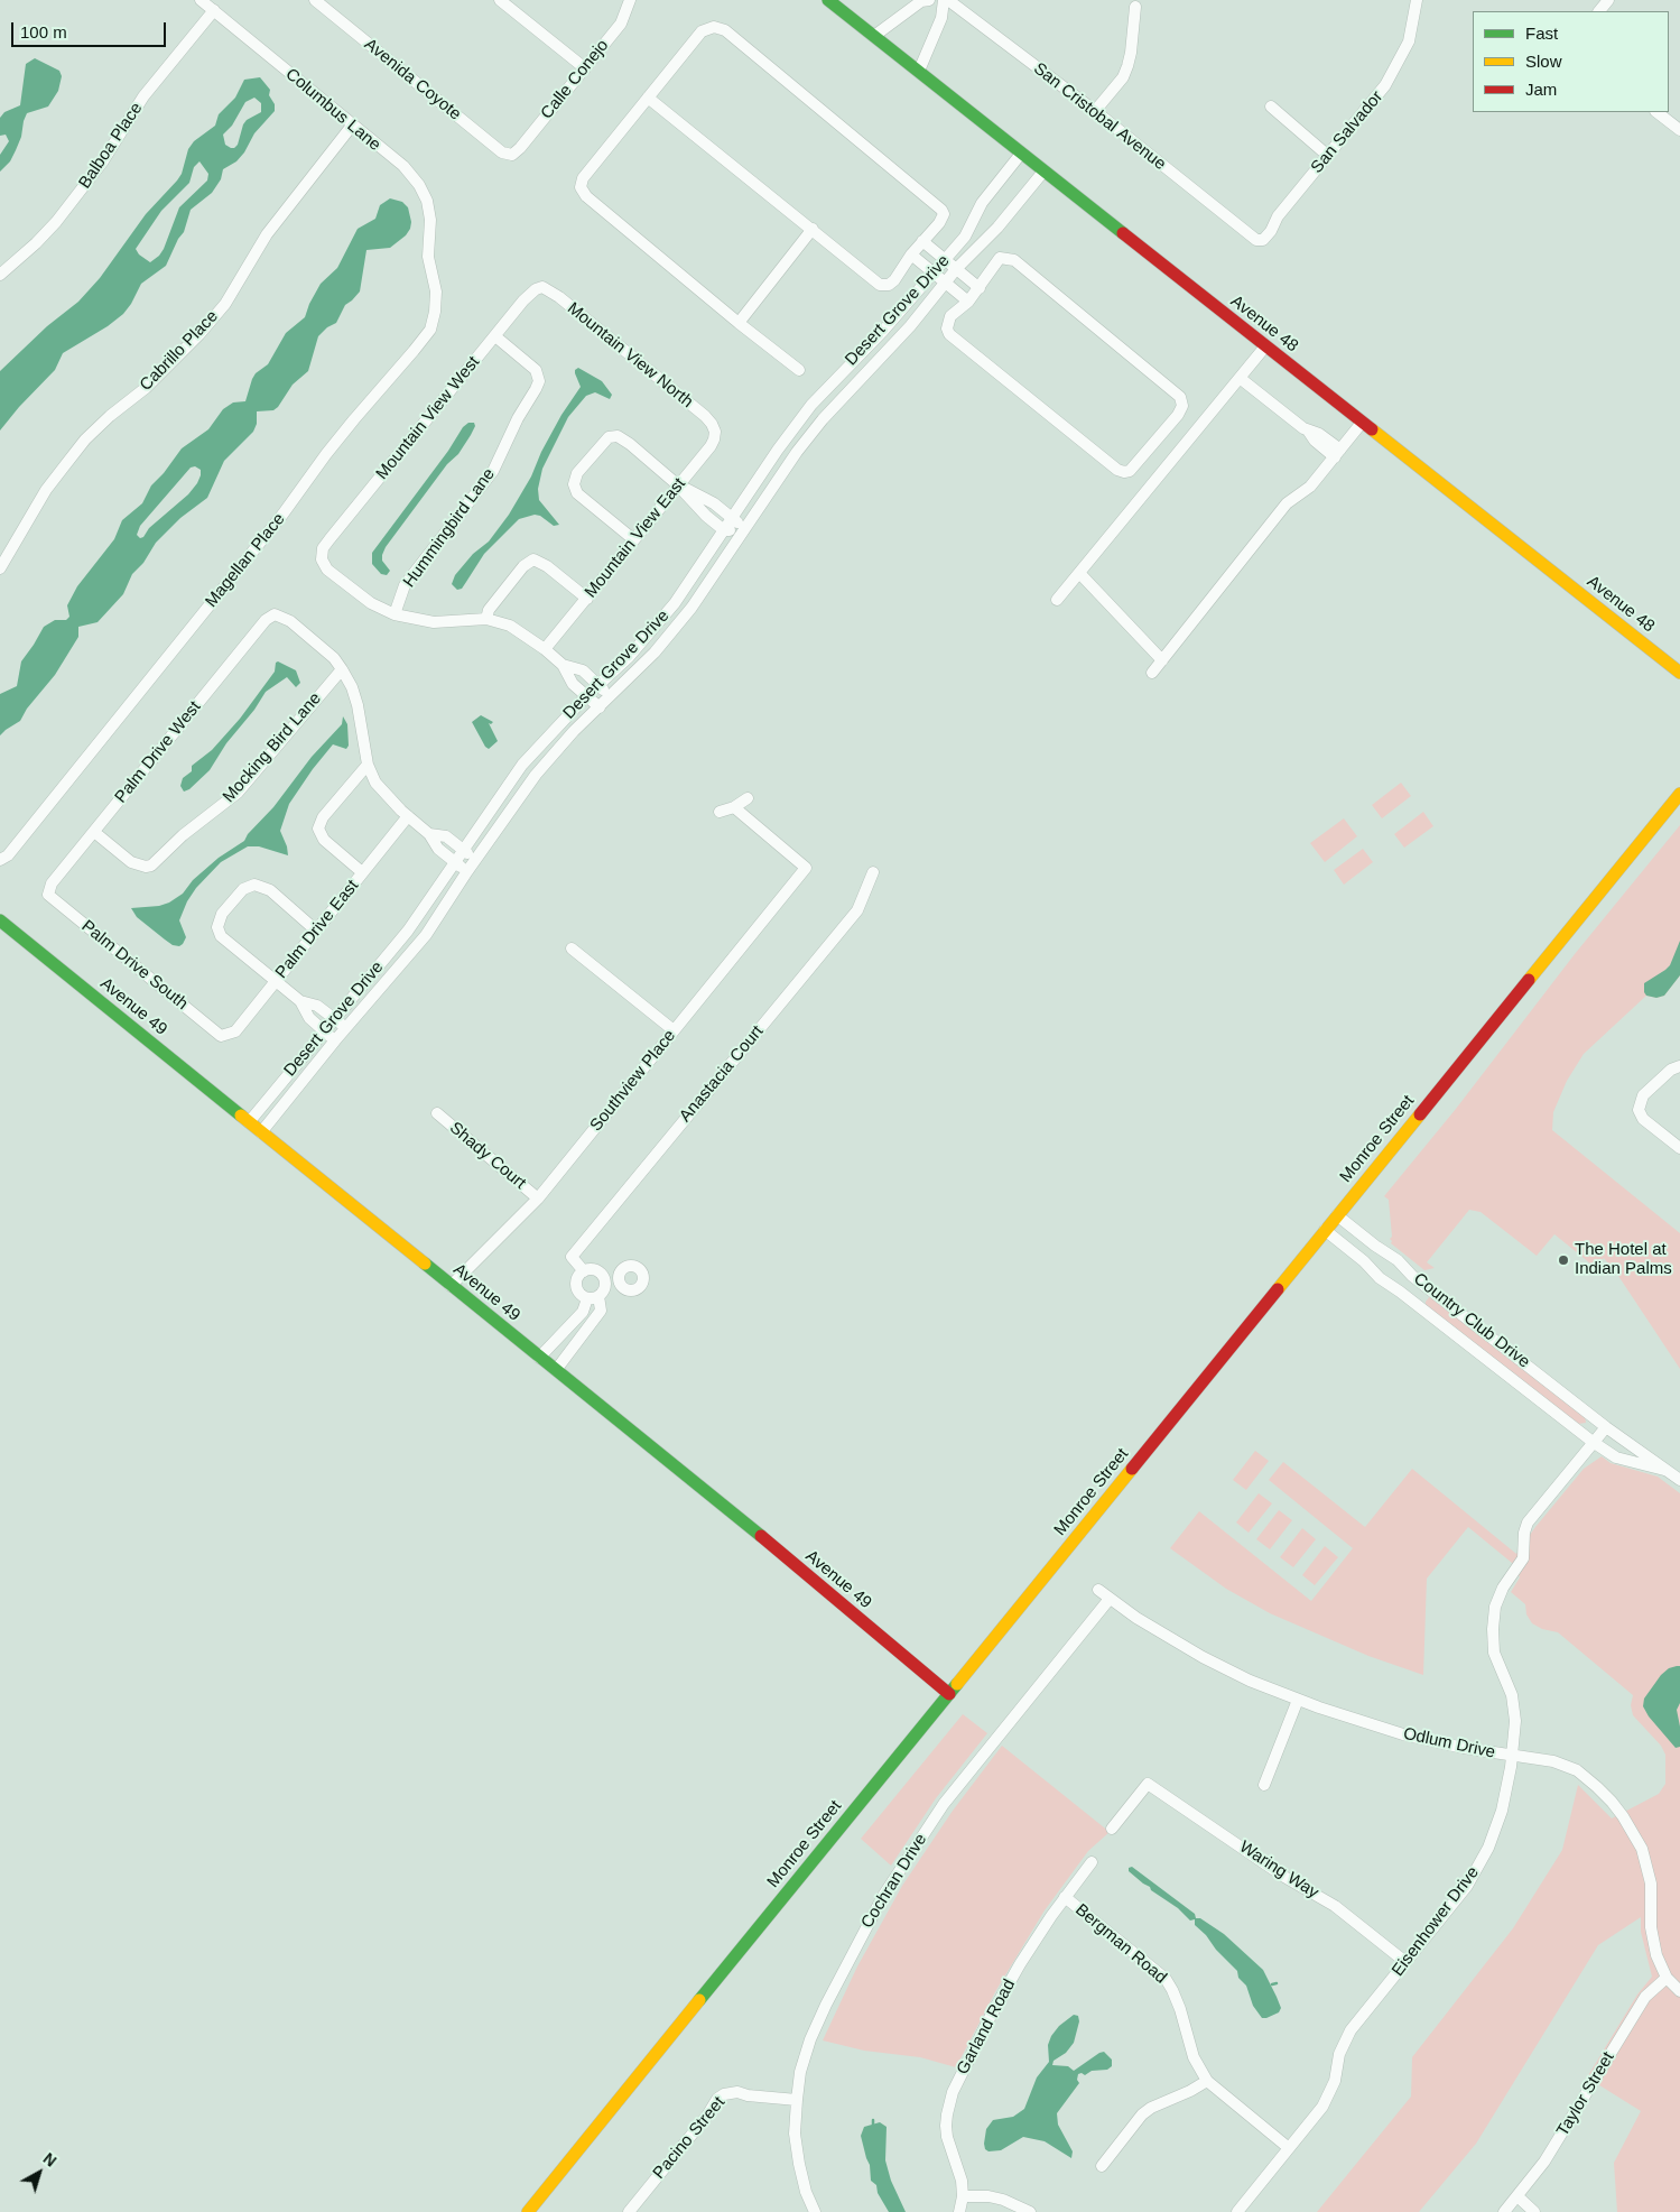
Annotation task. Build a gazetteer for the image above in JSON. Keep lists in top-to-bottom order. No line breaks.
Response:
{"streets":{"main road":["Avenue 48","Avenue 49","Monroe Street"],"street":["Avenida Coyote","Calle Conejo","Columbus Lane","San Cristobal Avenue","San Salvador","Balboa Place","Desert Grove Drive","Cabrillo Place","Mountain View North","Mountain View West","Hummingbird Lane","Mountain View East","Magellan Place","Mocking Bird Lane","Palm Drive West","Palm Drive East","Palm Drive South","Anastacia Court","Southview Place","Shady Court","Country Club Drive","Odlum Drive","Waring Way","Cochran Drive","Eisenhower Drive","Bergman Road","Garland Road","Taylor Street","Pacino Street"]},"crossings":[["Avenida Coyote","Calle Conejo"],["Columbus Lane","Balboa Place"],["Columbus Lane","Cabrillo Place"],["Columbus Lane","Magellan Place"],["San Cristobal Avenue","San Salvador"],["Desert Grove Drive","Avenue 48"],["Desert Grove Drive","Avenue 49"],["Mountain View North","Mountain View West"],["Mountain View North","Mountain View East"],["Mountain View West","Hummingbird Lane"],["Mocking Bird Lane","Palm Drive West"],["Palm Drive West","Palm Drive South"],["Palm Drive East","Palm Drive South"],["Avenue 49","Southview Place"],["Avenue 49","Monroe Street"],["Southview Place","Shady Court"],["Monroe Street","Country Club Drive"],["Country Club Drive","Eisenhower Drive"],["Odlum Drive","Cochran Drive"],["Odlum Drive","Eisenhower Drive"],["Odlum Drive","Taylor Street"],["Waring Way","Eisenhower Drive"],["Cochran Drive","Pacino Street"],["Eisenhower Drive","Bergman Road"],["Bergman Road","Garland Road"]],"places":["The Hotel at Indian Palms"],"legend":["Fast","Slow","Jam"],"scale_bar":"100 m","north":"top right"}
